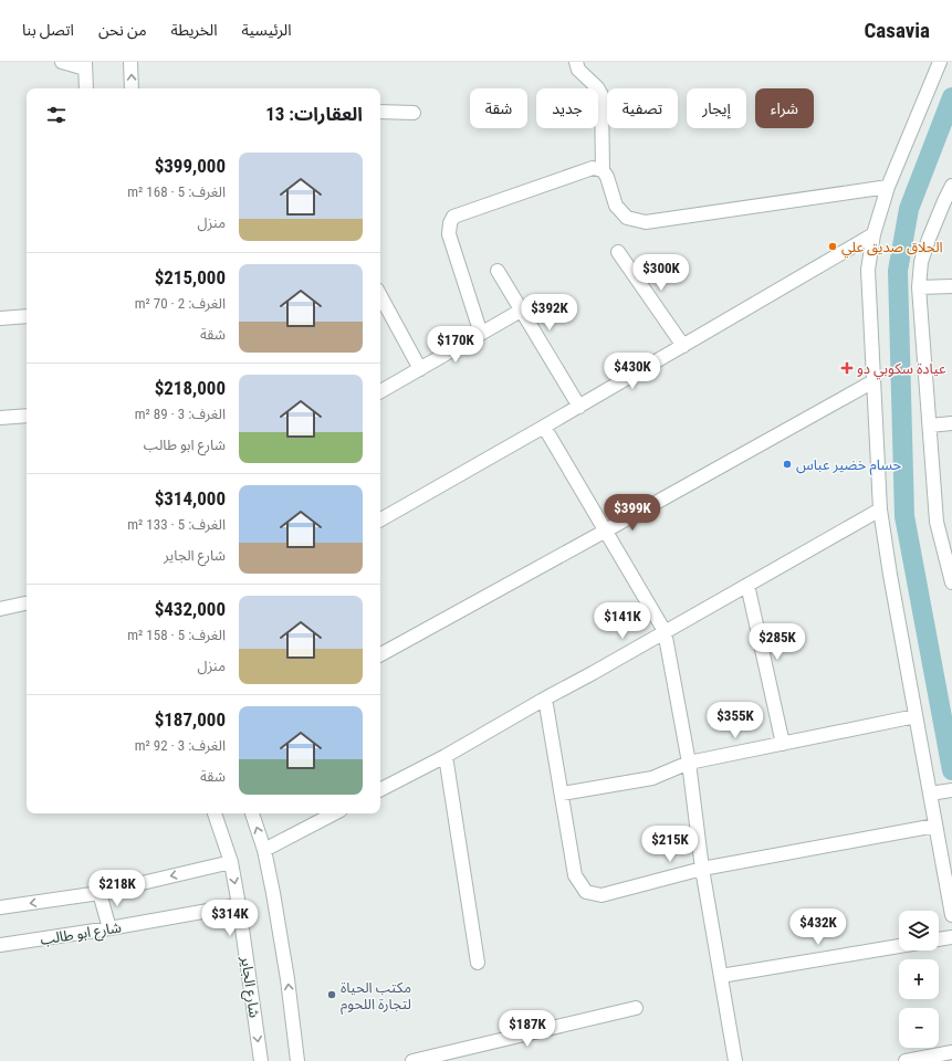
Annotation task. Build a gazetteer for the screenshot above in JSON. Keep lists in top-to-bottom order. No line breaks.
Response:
{"streets":{"street":["شارع ابو طالب","شارع الجاير"]},"crossings":[["شارع ابو طالب","شارع الجاير"]],"places":{"other":["الحلاق صديق علي","حسام خضير عباس","مكتب الحياة لتجارة اللحوم"],"health":["عيادة سكوبي دو"]},"page":{"header":"Casavia","nav":["الرئيسية","الخريطة","من نحن","اتصل بنا"],"chip":["شراء","إيجار","تصفية","جديد","شقة"],"heading":"العقارات: 13","list":[{"name":"$399,000","note":"الغرف: 5 · 168 m² · منزل"},{"name":"$215,000","note":"الغرف: 2 · 70 m² · شقة"},{"name":"$218,000","note":"الغرف: 3 · 89 m² · شارع ابو طالب"},{"name":"$314,000","note":"الغرف: 5 · 133 m² · شارع الجاير"},{"name":"$432,000","note":"الغرف: 5 · 158 m² · منزل"},{"name":"$187,000","note":"الغرف: 3 · 92 m² · شقة"}],"price":["$300K","$392K","$170K","$430K","$399K","$141K","$285K","$355K","$215K","$218K","$314K","$432K","$187K"],"map_buttons":["+","−"]}}
